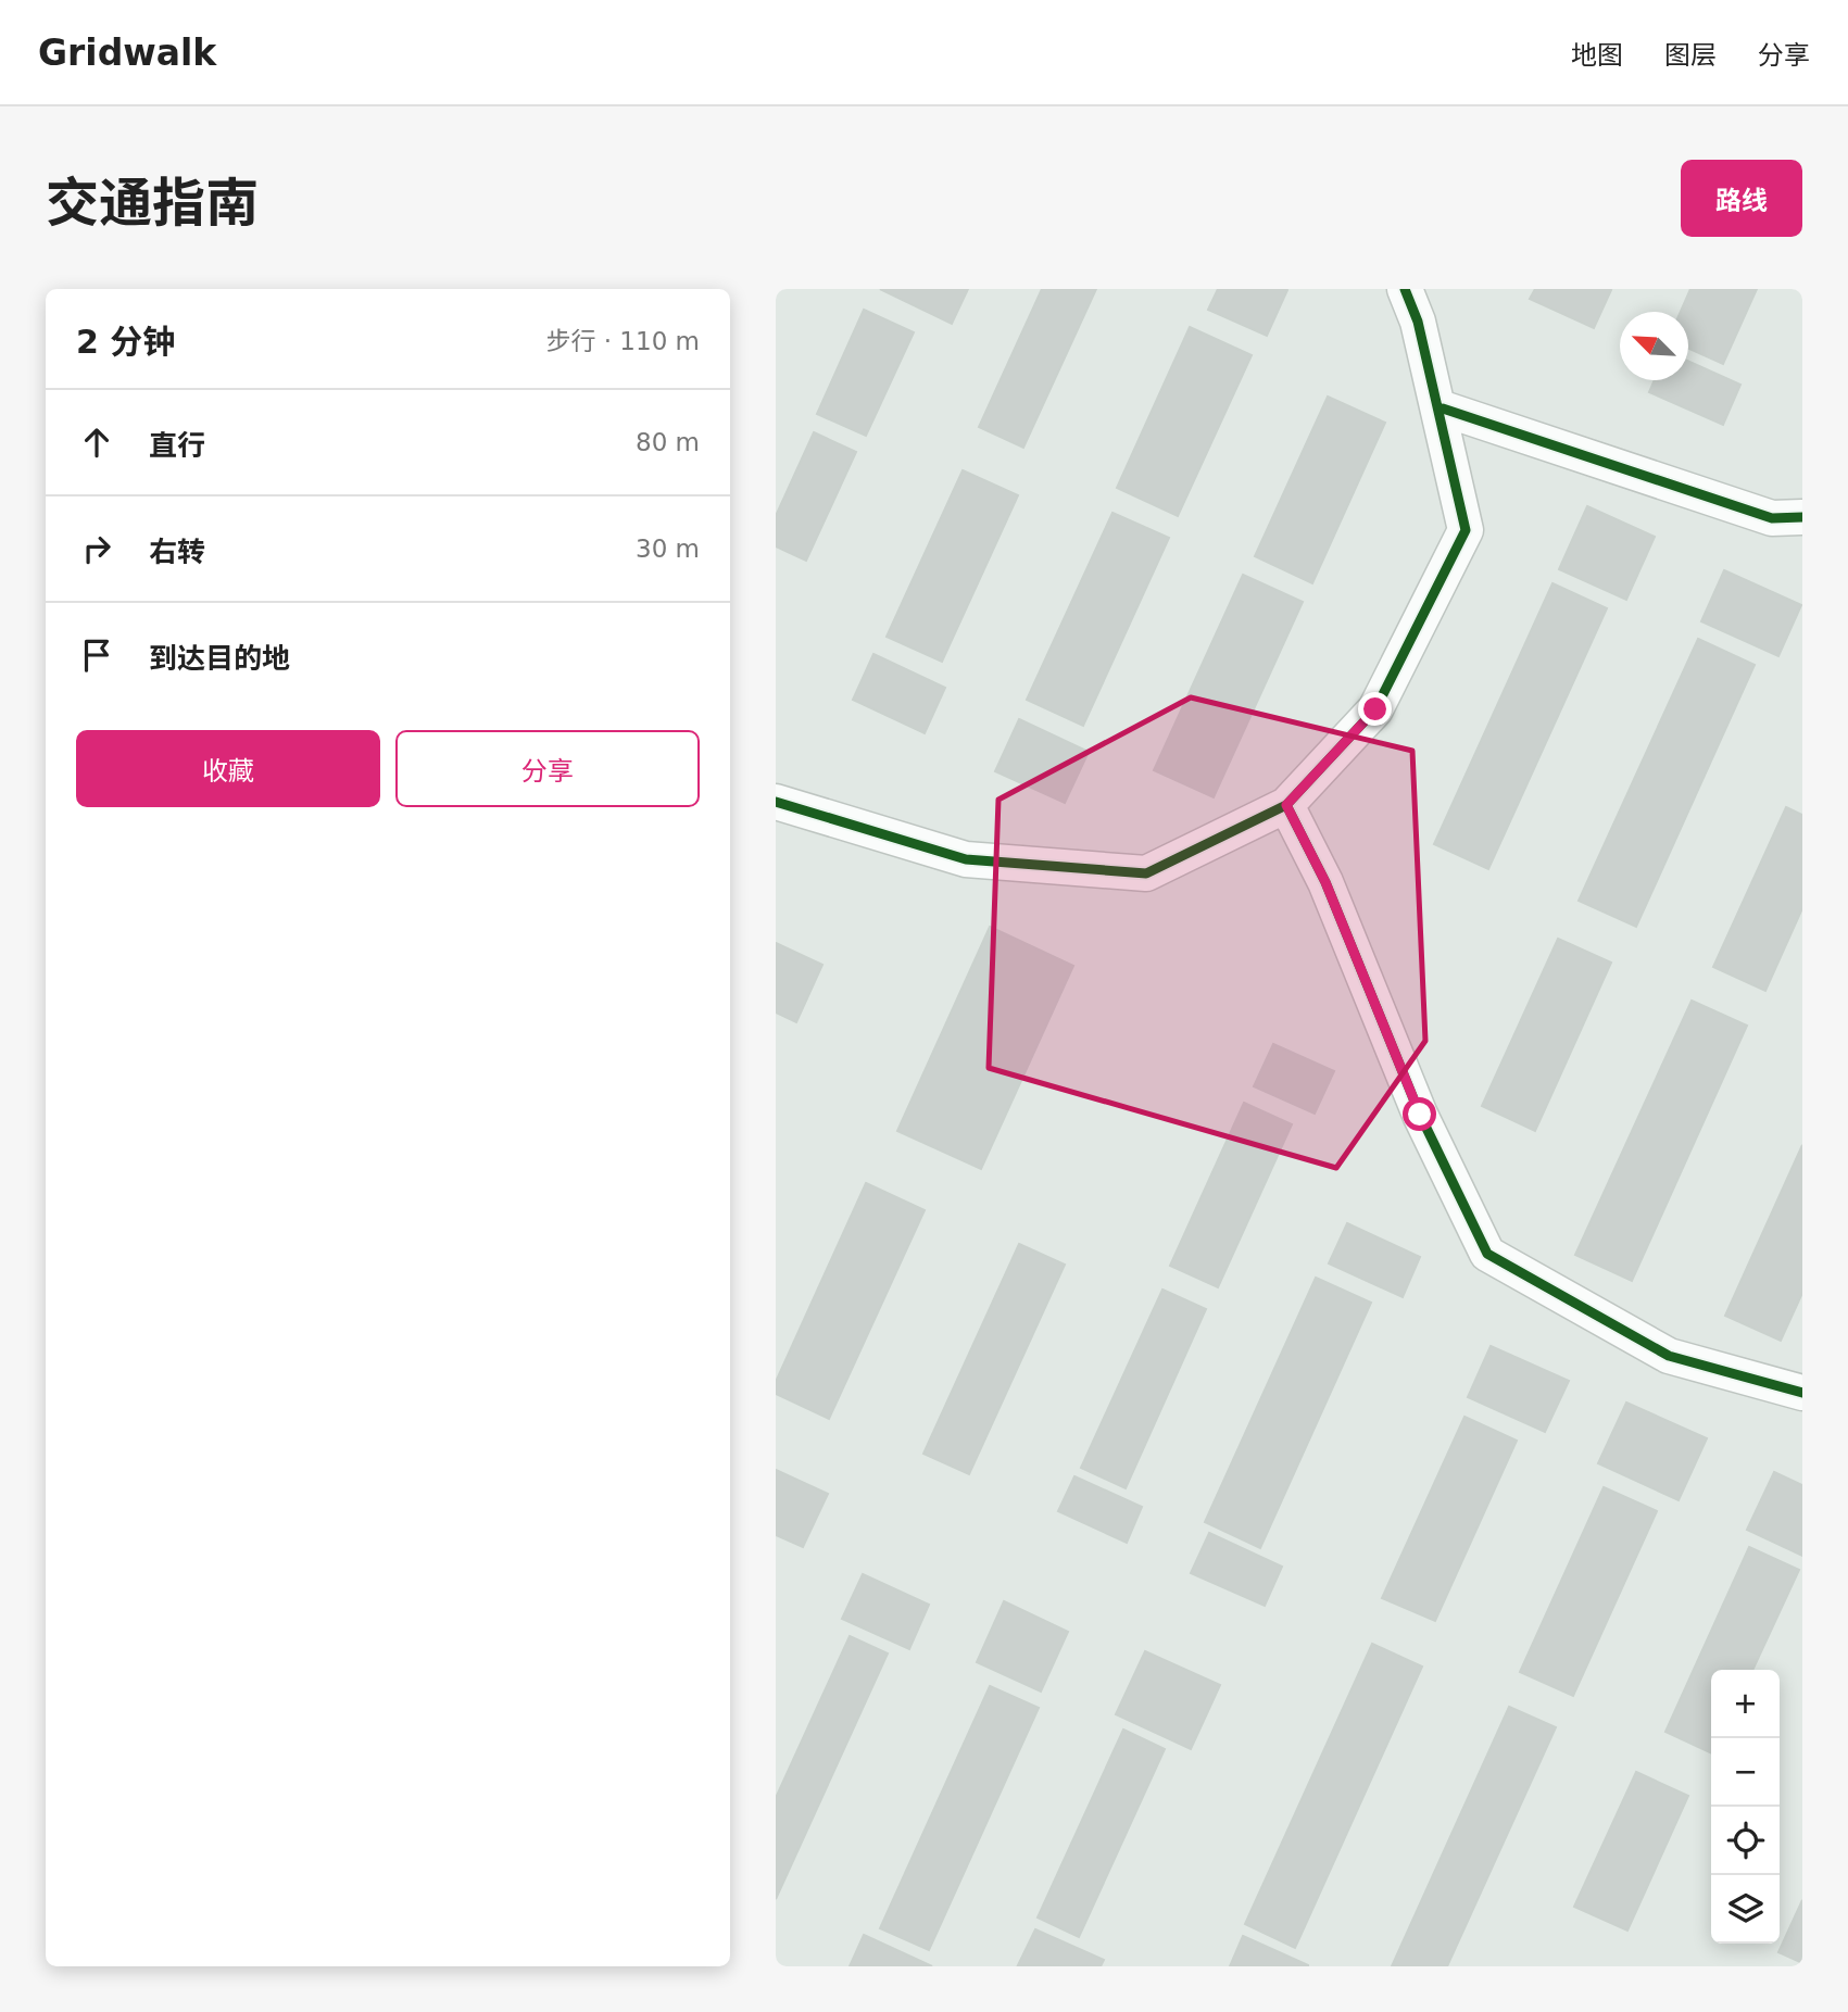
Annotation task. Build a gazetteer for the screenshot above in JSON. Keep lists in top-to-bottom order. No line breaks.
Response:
{"north":"top left","page":{"header":"Gridwalk","nav":["地图","图层","分享"],"title":"交通指南","buttons":["路线",["收藏","分享"]],"heading":["2 分钟","步行 · 110 m"],"list":[["直行","80 m"],["右转","30 m"],"到达目的地"],"map_buttons":["+","−"]}}
